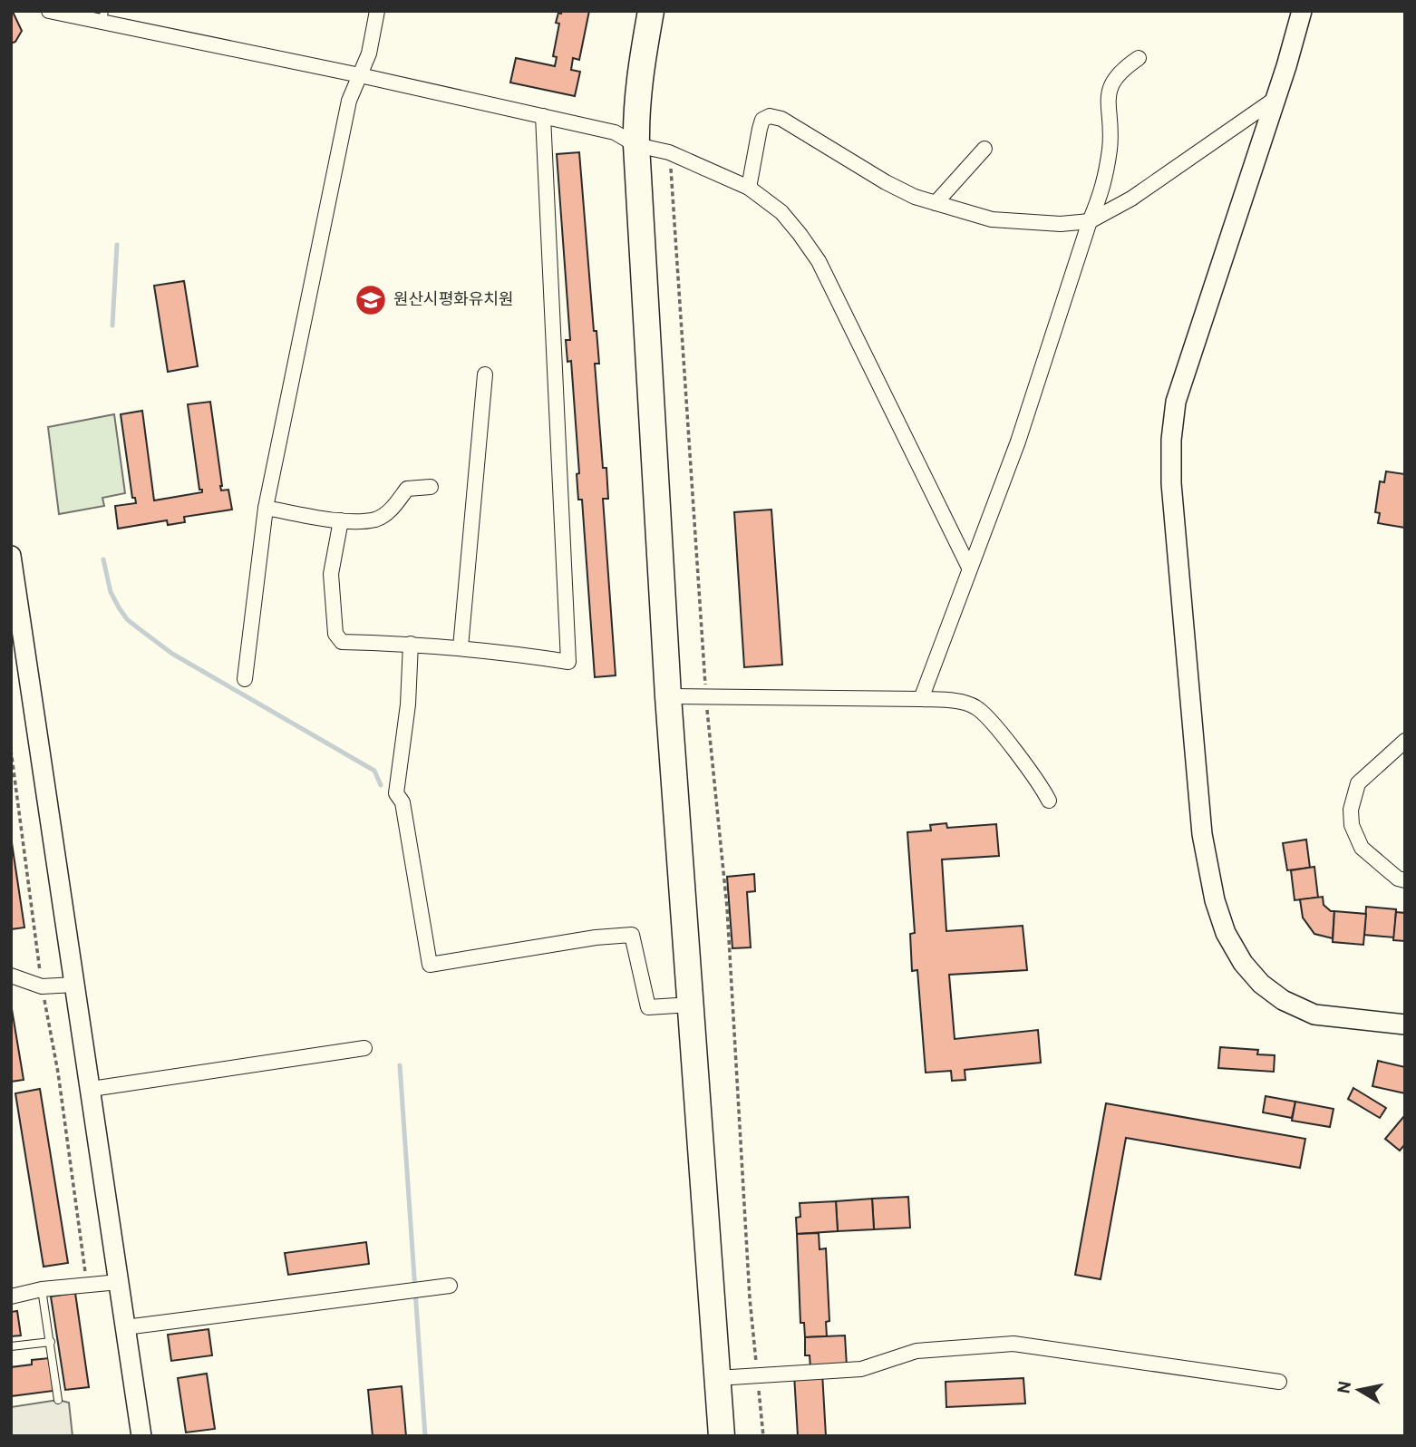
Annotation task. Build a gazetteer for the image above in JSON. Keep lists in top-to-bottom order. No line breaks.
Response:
{"places":{"school or university":["원산시평화유치원"]},"north":"left"}
